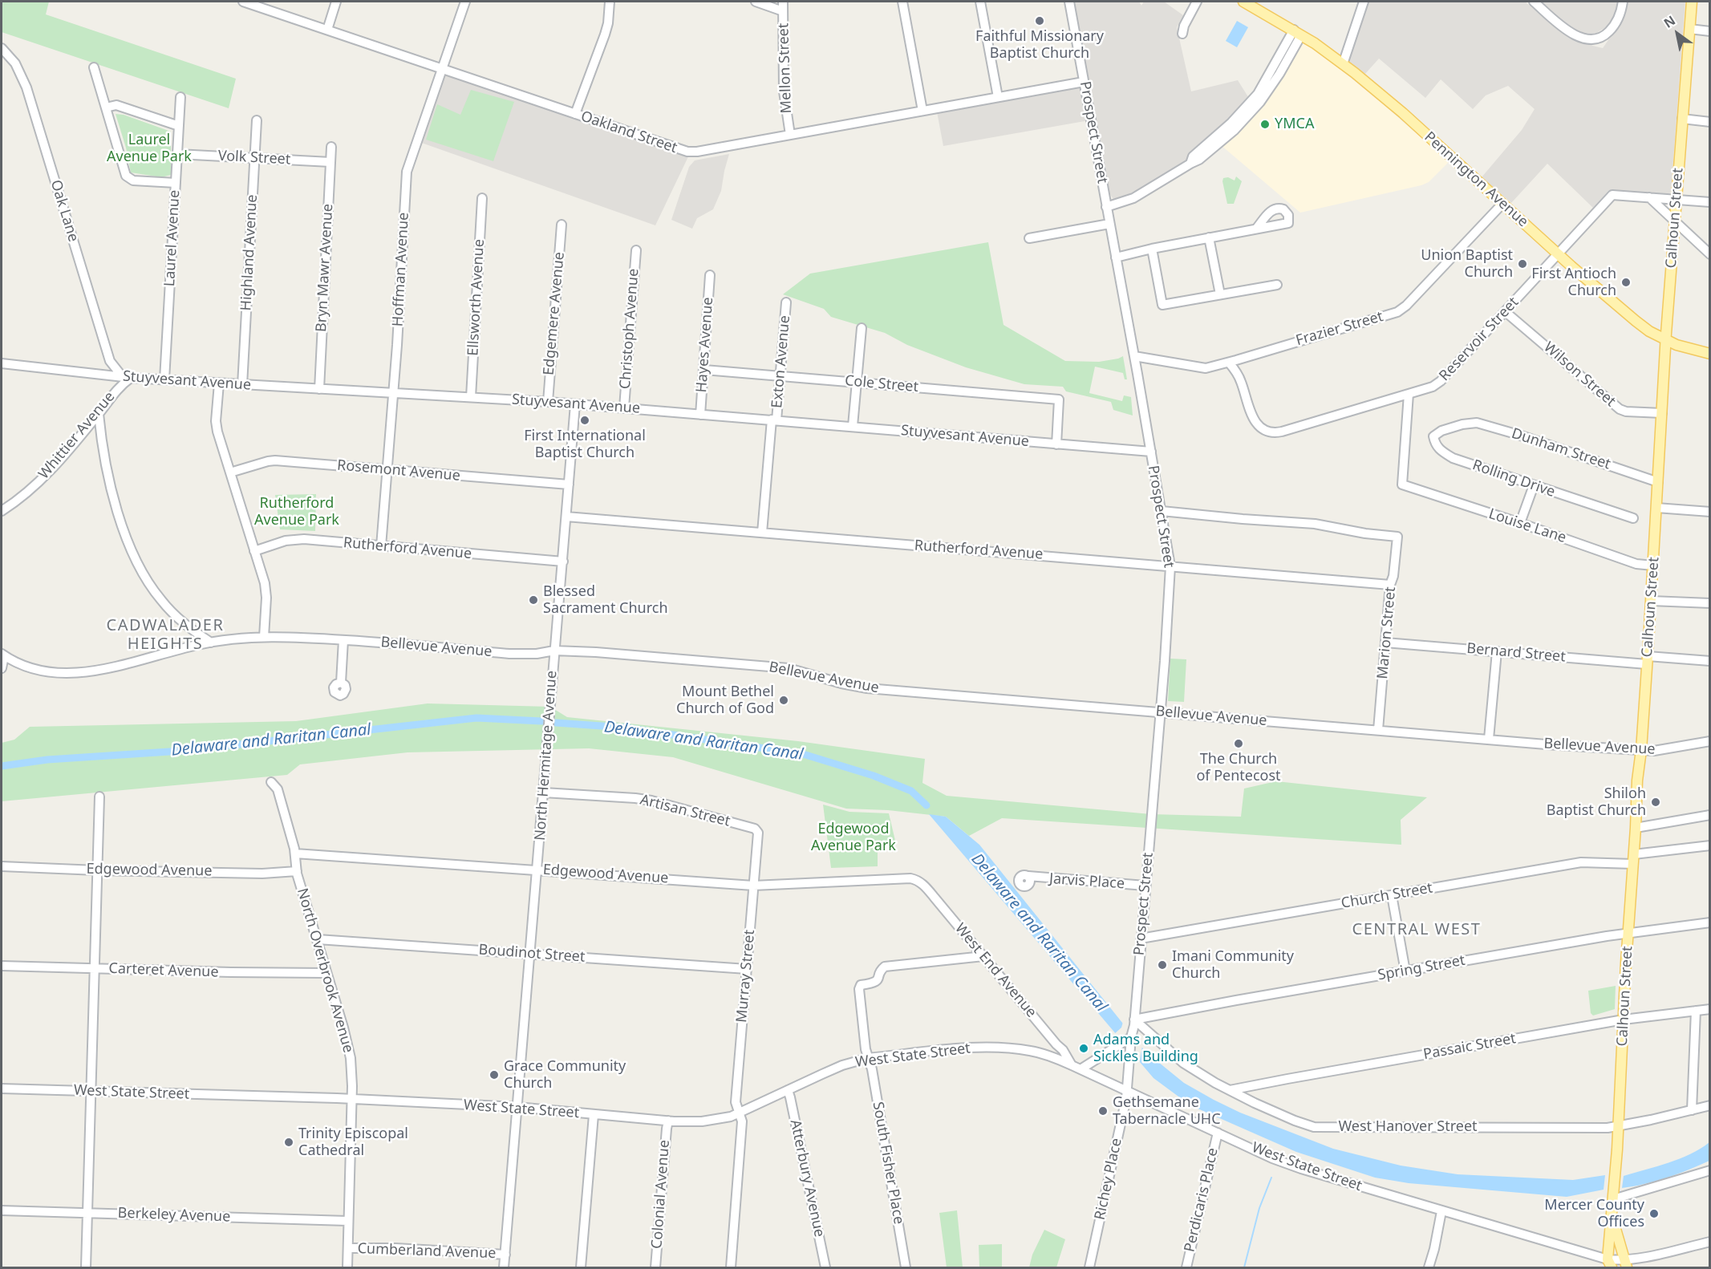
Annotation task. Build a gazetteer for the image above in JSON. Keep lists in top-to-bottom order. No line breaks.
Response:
{"streets":{"main road":["Pennington Avenue","Calhoun Street"],"street":["Mellon Street","Oakland Street","Prospect Street","Volk Street","Oak Lane","Laurel Avenue","Highland Avenue","Bryn Mawr Avenue","Hoffman Avenue","Ellsworth Avenue","Edgemere Avenue","Christoph Avenue","Frazier Street","Reservoir Street","Hayes Avenue","Exton Avenue","Wilson Street","Stuyvesant Avenue","Cole Street","Whittier Avenue","Dunham Street","Rosemont Avenue","Rolling Drive","Louise Lane","Rutherford Avenue","Marion Street","Bellevue Avenue","Bernard Street","North Hermitage Avenue","Artisan Street","Edgewood Avenue","Jarvis Place","Church Street","Boudinot Street","Spring Street","Carteret Avenue","North Overbrook Avenue","West End Avenue","Murray Street","Passaic Street","West State Street","West Hanover Street","South Fisher Place","Atterbury Avenue","Richey Place","Colonial Avenue","Perdicaris Place","Berkeley Avenue","Cumberland Avenue"]},"crossings":[["Mellon Street","Oakland Street"],["Oakland Street","Prospect Street"],["Oakland Street","Hoffman Avenue"],["Prospect Street","Frazier Street"],["Prospect Street","Stuyvesant Avenue"],["Prospect Street","Rutherford Avenue"],["Prospect Street","Marion Street"],["Prospect Street","Bellevue Avenue"],["Prospect Street","Jarvis Place"],["Prospect Street","Church Street"],["Prospect Street","Spring Street"],["Prospect Street","West State Street"],["Prospect Street","West Hanover Street"],["Prospect Street","Richey Place"],["Volk Street","Laurel Avenue"],["Volk Street","Highland Avenue"],["Volk Street","Bryn Mawr Avenue"],["Pennington Avenue","Calhoun Street"],["Pennington Avenue","Frazier Street"],["Pennington Avenue","Reservoir Street"],["Oak Lane","Stuyvesant Avenue"],["Oak Lane","Whittier Avenue"],["Calhoun Street","Wilson Street"],["Calhoun Street","Dunham Street"],["Calhoun Street","Louise Lane"],["Calhoun Street","Bellevue Avenue"],["Calhoun Street","Bernard Street"],["Calhoun Street","Church Street"],["Calhoun Street","Spring Street"],["Calhoun Street","Passaic Street"],["Calhoun Street","West State Street"],["Calhoun Street","West Hanover Street"],["Laurel Avenue","Stuyvesant Avenue"],["Highland Avenue","Stuyvesant Avenue"],["Bryn Mawr Avenue","Stuyvesant Avenue"],["Hoffman Avenue","Stuyvesant Avenue"],["Hoffman Avenue","Rosemont Avenue"],["Hoffman Avenue","Rutherford Avenue"],["Ellsworth Avenue","Stuyvesant Avenue"],["Edgemere Avenue","Stuyvesant Avenue"],["Christoph Avenue","Stuyvesant Avenue"],["Frazier Street","Reservoir Street"],["Reservoir Street","Wilson Street"],["Reservoir Street","Louise Lane"],["Hayes Avenue","Stuyvesant Avenue"],["Hayes Avenue","Cole Street"],["Exton Avenue","Stuyvesant Avenue"],["Exton Avenue","Cole Street"],["Exton Avenue","Rutherford Avenue"],["Stuyvesant Avenue","Cole Street"],["Stuyvesant Avenue","Whittier Avenue"],["Stuyvesant Avenue","North Hermitage Avenue"],["Dunham Street","Rolling Drive"],["Rosemont Avenue","North Hermitage Avenue"],["Rutherford Avenue","Marion Street"],["Rutherford Avenue","North Hermitage Avenue"],["Marion Street","Bellevue Avenue"],["Marion Street","Bernard Street"],["Bellevue Avenue","North Hermitage Avenue"],["North Hermitage Avenue","Artisan Street"],["North Hermitage Avenue","Edgewood Avenue"],["North Hermitage Avenue","Boudinot Street"],["North Hermitage Avenue","West State Street"],["North Hermitage Avenue","Cumberland Avenue"],["Artisan Street","Murray Street"],["Edgewood Avenue","North Overbrook Avenue"],["Edgewood Avenue","West End Avenue"],["Edgewood Avenue","Murray Street"],["Boudinot Street","North Overbrook Avenue"],["Boudinot Street","Murray Street"],["Spring Street","West Hanover Street"],["Carteret Avenue","North Overbrook Avenue"],["North Overbrook Avenue","West State Street"],["North Overbrook Avenue","Berkeley Avenue"],["North Overbrook Avenue","Cumberland Avenue"],["West End Avenue","West State Street"],["West End Avenue","South Fisher Place"],["Murray Street","West State Street"],["Passaic Street","West Hanover Street"],["West State Street","South Fisher Place"],["West State Street","Atterbury Avenue"],["West State Street","Richey Place"],["West State Street","Colonial Avenue"],["West State Street","Perdicaris Place"]],"districts":["CADWALADER HEIGHTS","CENTRAL WEST"],"water":["Delaware and Raritan Canal"],"parks":["Laurel Avenue Park","Rutherford Avenue Park","Edgewood Avenue Park"],"places":["Faithful Missionary Baptist Church","YMCA","Union Baptist Church","First Antioch Church","First International Baptist Church","Blessed Sacrament Church","Mount Bethel Church of God","The Church of Pentecost","Shiloh Baptist Church","Imani Community Church","Adams and Sickles Building","Grace Community Church","Gethsemane Tabernacle UHC","Trinity Episcopal Cathedral","Mercer County Offices"],"north":"top left"}
